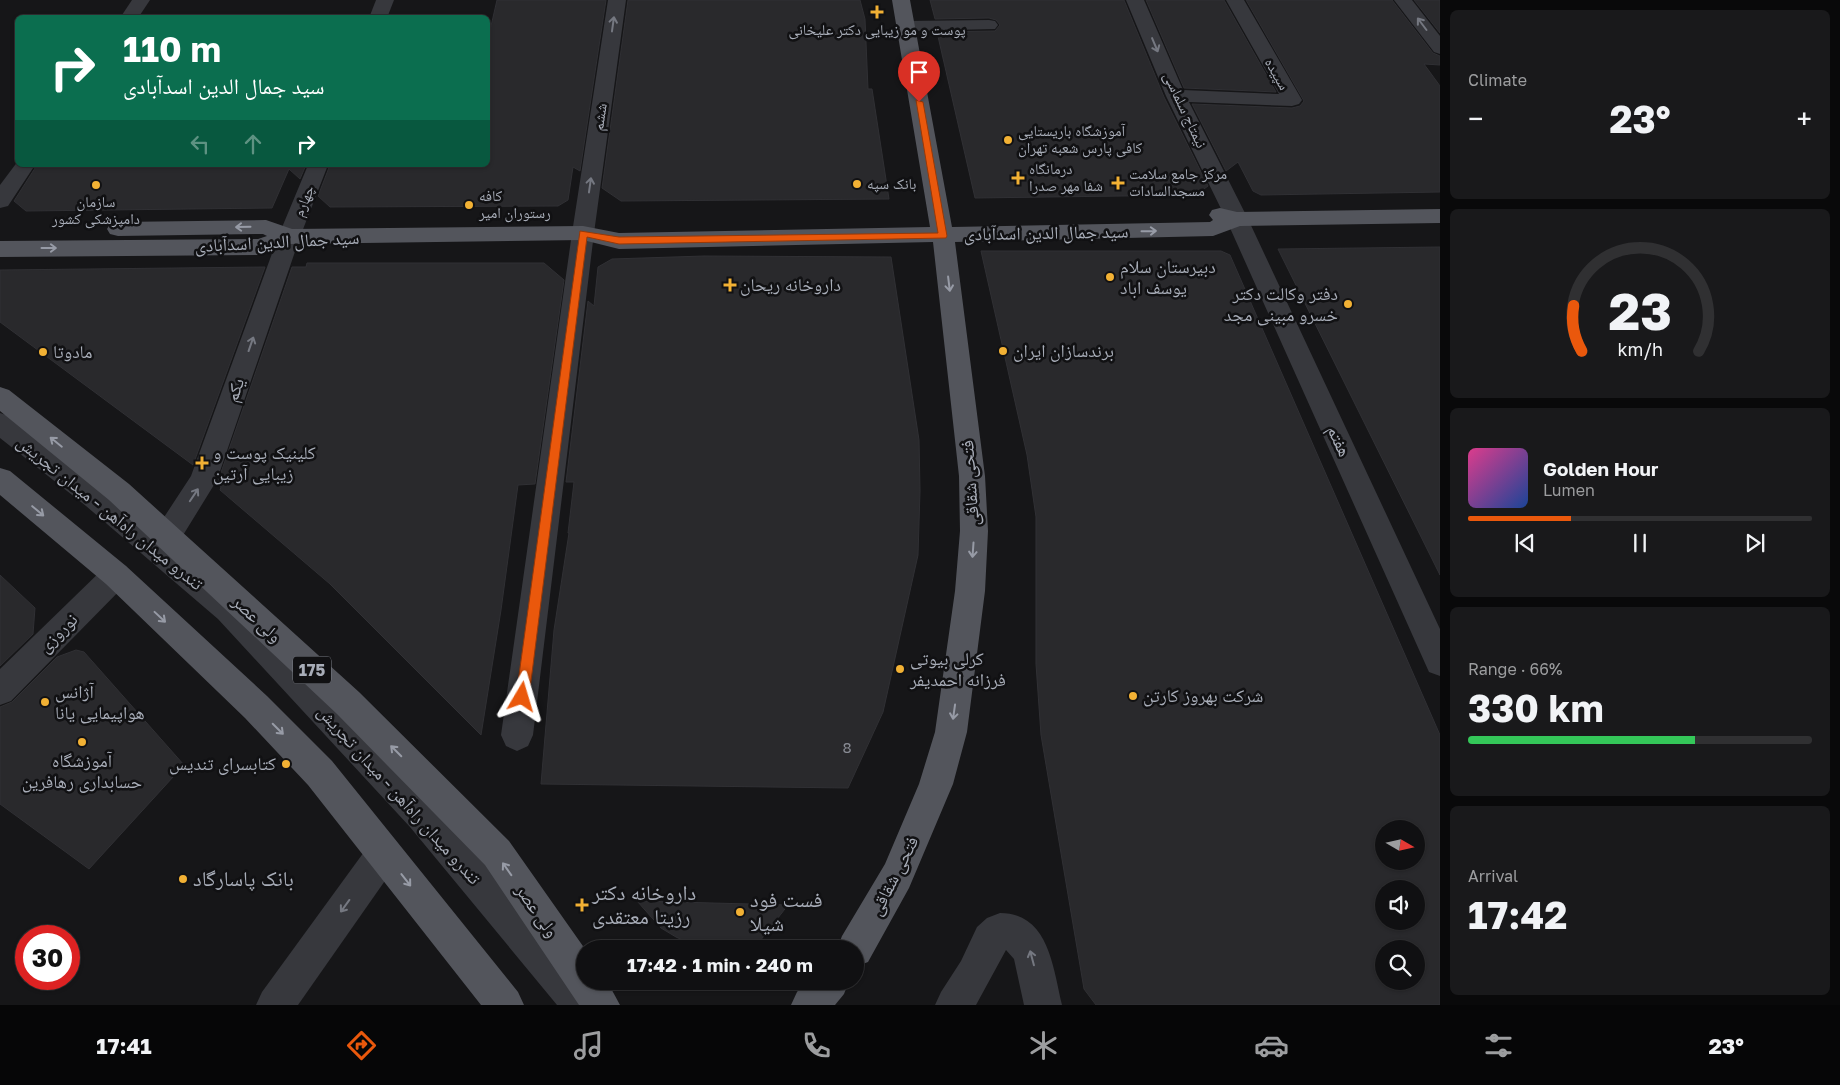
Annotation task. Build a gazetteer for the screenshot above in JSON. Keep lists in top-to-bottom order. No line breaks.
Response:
{"streets":{"main road":["سید جمال الدین اسدآبادی","فتحی شقاقی","ولی عصر","175"],"street":["سپیده","نیمتاج سلماسی","ششم","چهارم","یکم","هفتم","تندرو میدان راه‌آهن - میدان تجریش","نوروزی"]},"crossings":[["سپیده","نیمتاج سلماسی"],["نیمتاج سلماسی","سید جمال الدین اسدآبادی"],["نیمتاج سلماسی","هفتم"],["ششم","سید جمال الدین اسدآبادی"],["چهارم","سید جمال الدین اسدآبادی"],["چهارم","یکم"],["سید جمال الدین اسدآبادی","یکم"],["سید جمال الدین اسدآبادی","هفتم"],["سید جمال الدین اسدآبادی","فتحی شقاقی"],["یکم","ولی عصر"]],"one_way":["نیمتاج سلماسی","یکم","فتحی شقاقی"],"places":{"health":["پوست و مو زیبایی دکتر علیخانی","درمانگاه شفا مهر صدرا","مرکز جامع سلامت مسجدالسادات","داروخانه ریحان","کلینیک پوست و زیبایی آرتین","داروخانه دکتر رزیتا معتقدی"],"other":["آموزشگاه باریستایی کافی پارس شعبه تهران","بانک سپه","سازمان دامپزشکی کشور","کافه رستوران امیر","دبیرستان سلام یوسف اباد","دفتر وکالت دکتر خسرو مبینی مجد","برندسازان ایران","مادوتا","کرلی بیوتی فرزانه احمدیفر","شرکت بهروز کارتن","آژانس هواپیمایی یانا","آموزشگاه حسابداری رهافرین","کتابسرای تندیس","بانک پاسارگاد","فست فود شیلا"]},"house_numbers":["8"],"north":"right","page":{"tile":["Climate",["Range · 66%","330 km"],["Arrival","17:42"]],"turn":["110 m","سید جمال الدین اسدآبادی"],"heat":["−","23°","+"],"song":["Golden Hour","Lumen"],"limit":"30","trip":"17:42 · 1 min · 240 m","tabs":["17:41","23°"],"gauge":["23","km/h"]}}
